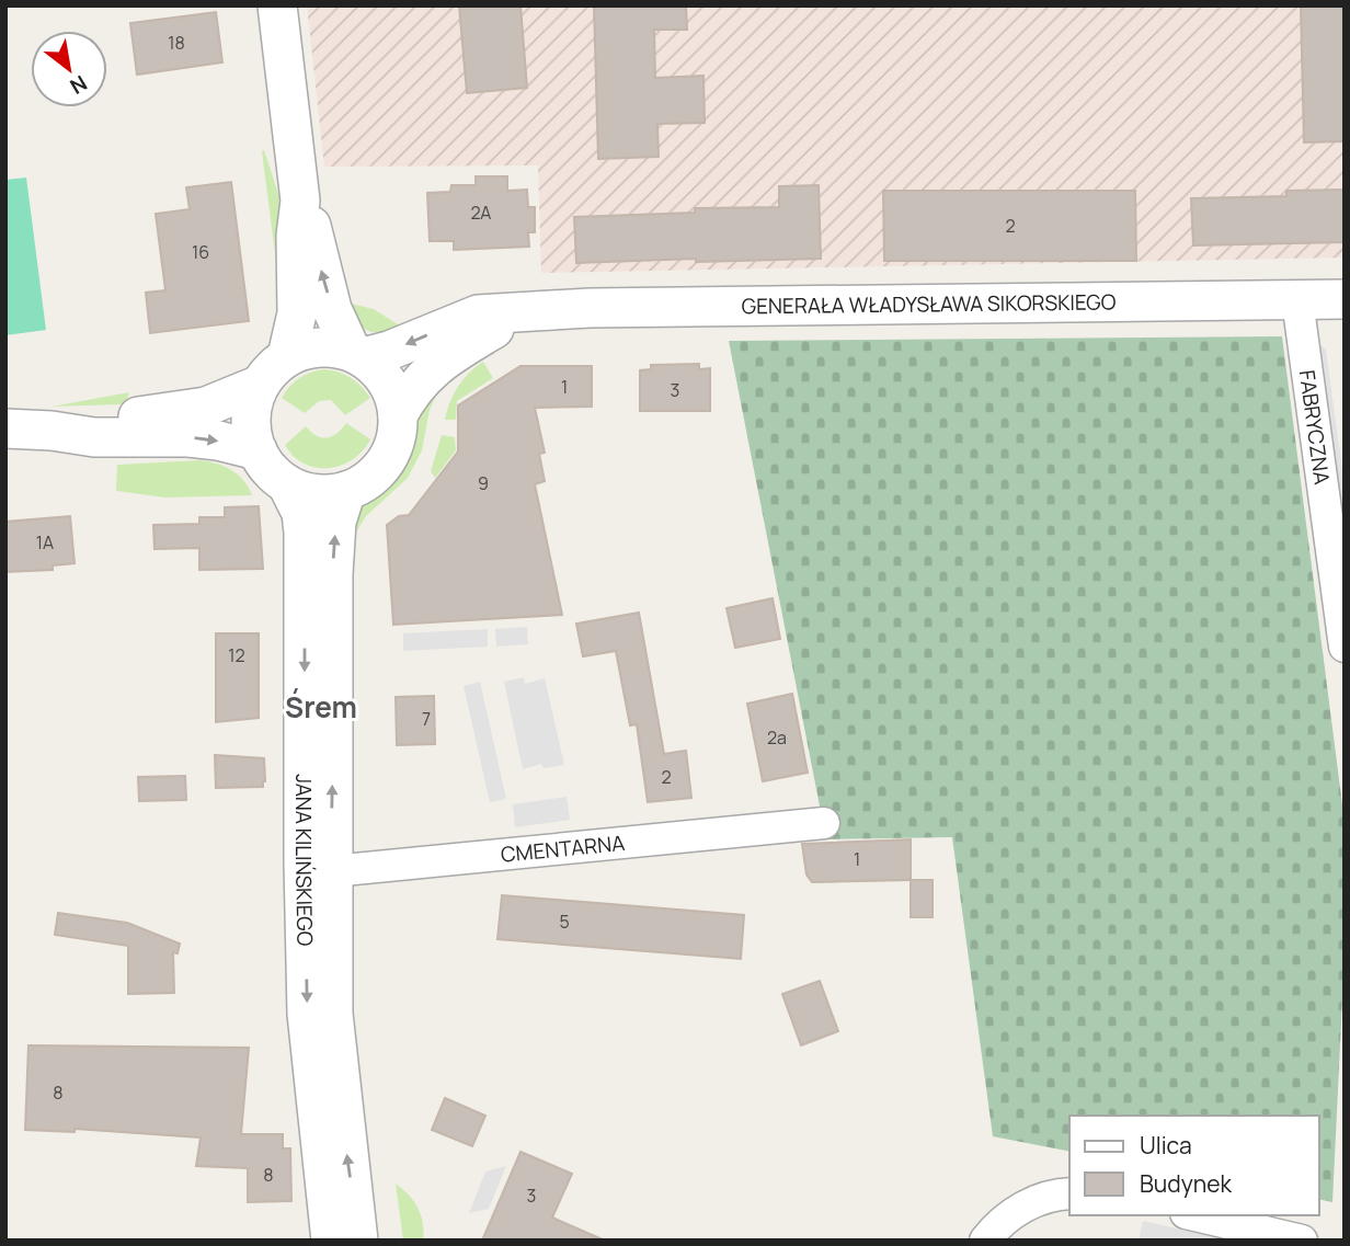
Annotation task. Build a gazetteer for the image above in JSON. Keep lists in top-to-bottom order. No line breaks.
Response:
{"streets":{"street":["GENERAŁA WŁADYSŁAWA SIKORSKIEGO","FABRYCZNA","CMENTARNA","JANA KILIŃSKIEGO"]},"crossings":[["GENERAŁA WŁADYSŁAWA SIKORSKIEGO","FABRYCZNA"],["GENERAŁA WŁADYSŁAWA SIKORSKIEGO","JANA KILIŃSKIEGO"],["CMENTARNA","JANA KILIŃSKIEGO"]],"districts":["Śrem"],"house_numbers":["18","2A","2","16","1","3","9","1A","12","7","2a","2","1","5","8","8","3"],"legend":["Ulica","Budynek"],"north":"bottom right"}
